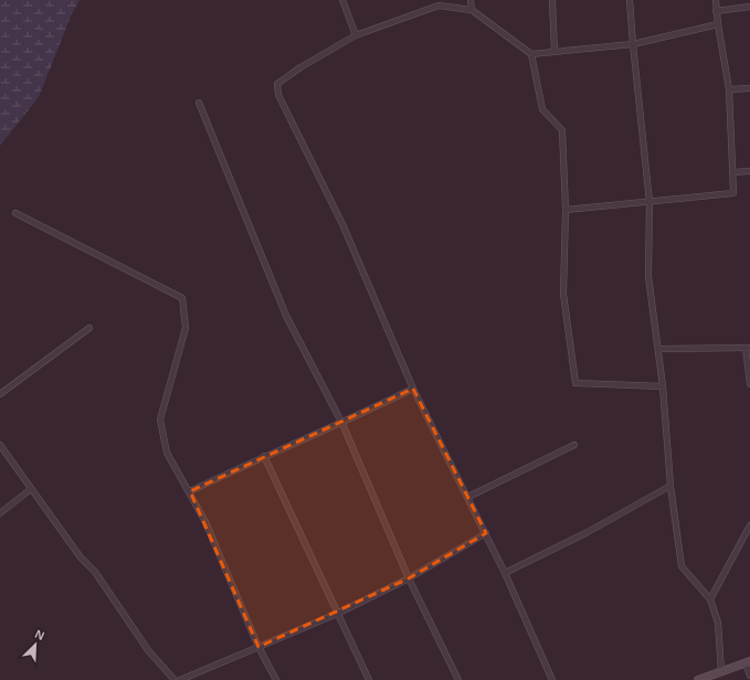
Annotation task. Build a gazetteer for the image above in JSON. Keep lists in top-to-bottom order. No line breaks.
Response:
{"north":"top right"}
